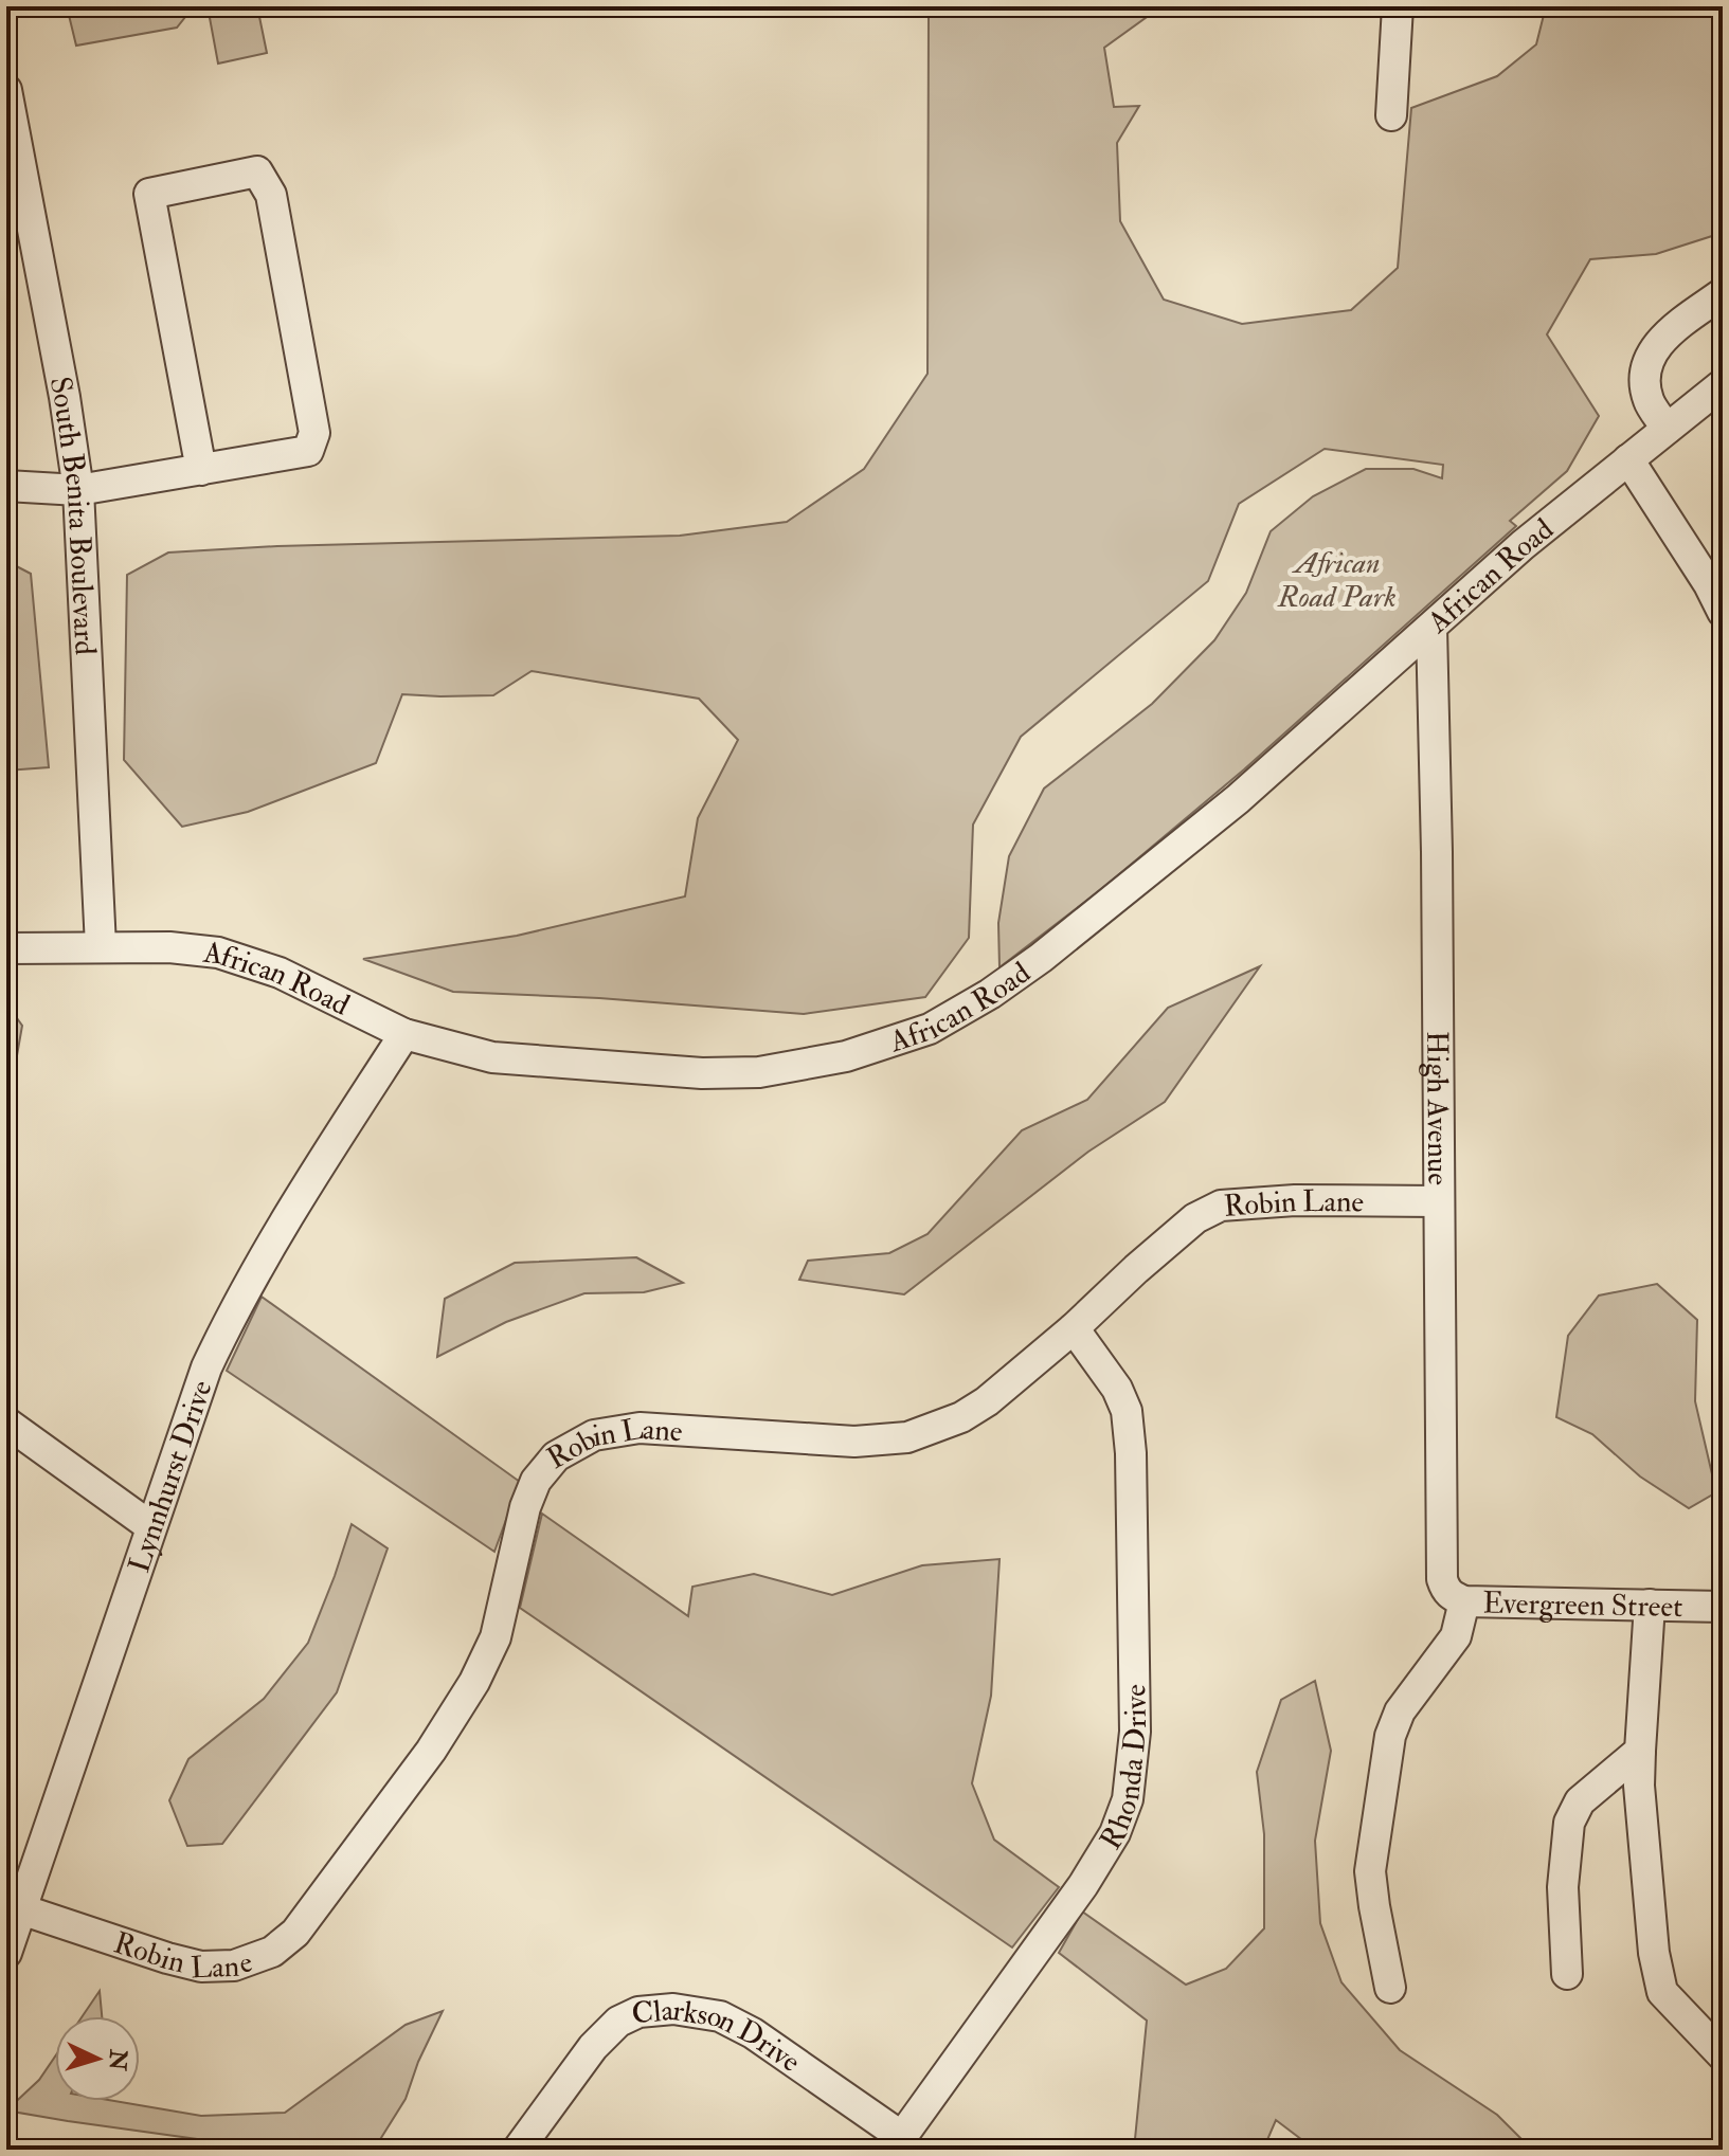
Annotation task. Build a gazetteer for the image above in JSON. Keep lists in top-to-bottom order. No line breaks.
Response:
{"streets":{"street":["South Benita Boulevard","African Road","High Avenue","Robin Lane","Lynnhurst Drive","Evergreen Street","Rhonda Drive","Clarkson Drive"]},"crossings":[["South Benita Boulevard","African Road"],["African Road","High Avenue"],["African Road","Lynnhurst Drive"],["High Avenue","Robin Lane"],["High Avenue","Evergreen Street"],["Robin Lane","Lynnhurst Drive"],["Robin Lane","Rhonda Drive"],["Rhonda Drive","Clarkson Drive"]],"parks":["African Road Park"],"north":"right"}
